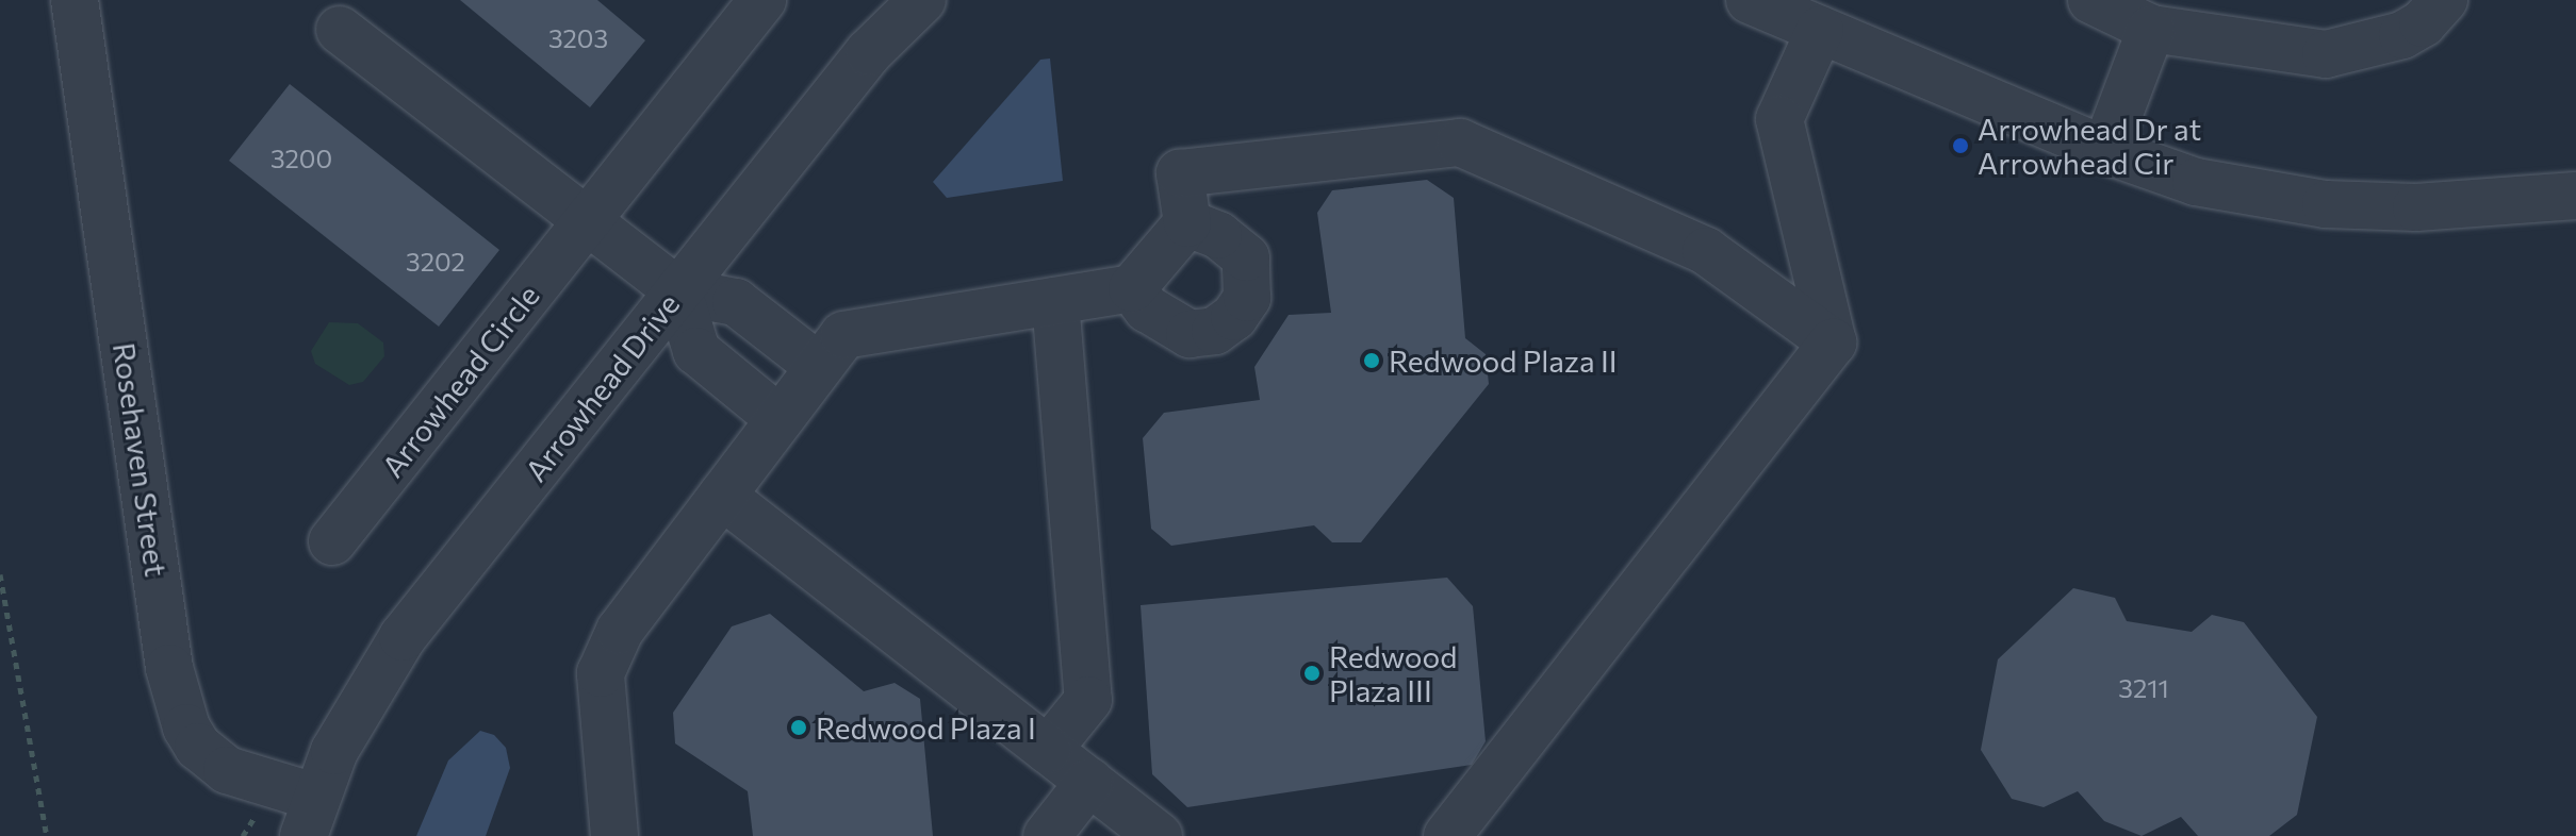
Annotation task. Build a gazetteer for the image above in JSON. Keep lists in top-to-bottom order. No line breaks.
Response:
{"streets":{"street":["Arrowhead Circle","Arrowhead Drive","Rosehaven Street"]},"crossings":[["Arrowhead Drive","Rosehaven Street"]],"places":["Arrowhead Dr at Arrowhead Cir","Redwood Plaza II","Redwood Plaza III","Redwood Plaza I"],"house_numbers":["3203","3200","3202","3211"]}
